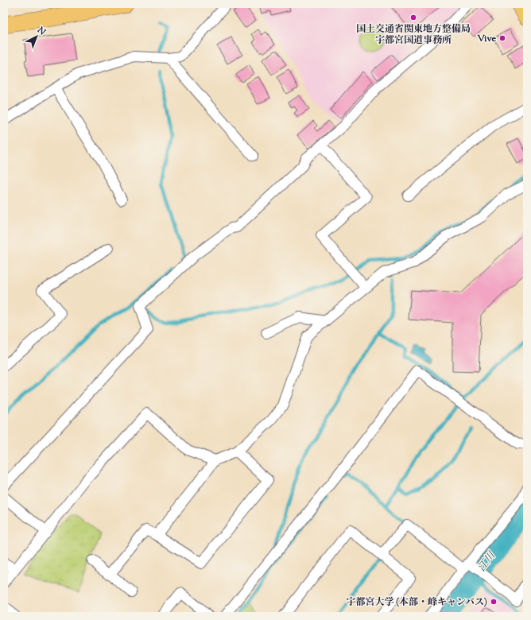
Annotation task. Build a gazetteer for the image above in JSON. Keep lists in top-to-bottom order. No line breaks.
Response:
{"water":["江川"],"places":["国土交通省関東地方整備局 宇都宮国道事務所","Vive","宇都宮大学 (本部・峰キャンパス)"],"north":"top right"}
